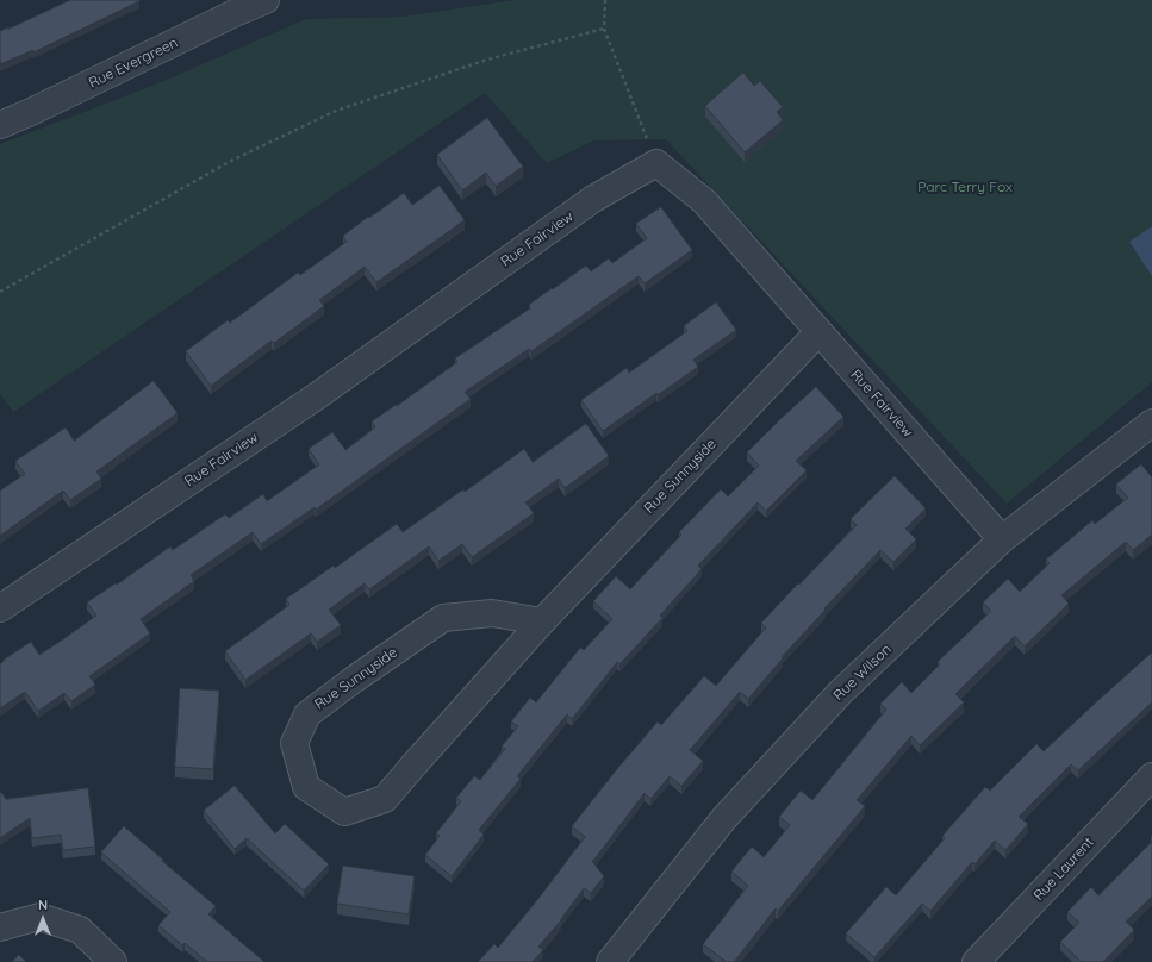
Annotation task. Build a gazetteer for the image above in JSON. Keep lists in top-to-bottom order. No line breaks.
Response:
{"streets":{"street":["Rue Evergreen","Rue Fairview","Rue Sunnyside","Rue Wilson","Rue Laurent"]},"crossings":[["Rue Fairview","Rue Sunnyside"],["Rue Fairview","Rue Wilson"]],"parks":["Parc Terry Fox"],"north":"top"}
